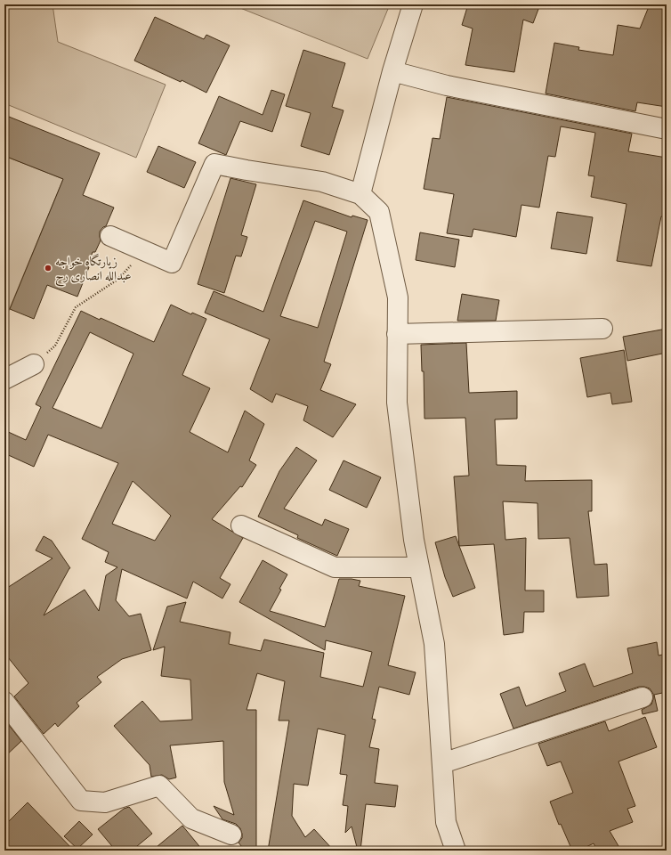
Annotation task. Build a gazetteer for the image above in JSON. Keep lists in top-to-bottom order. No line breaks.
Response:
{"places":["زیارتگاه خواجه عبدالله انصاری رح"]}
